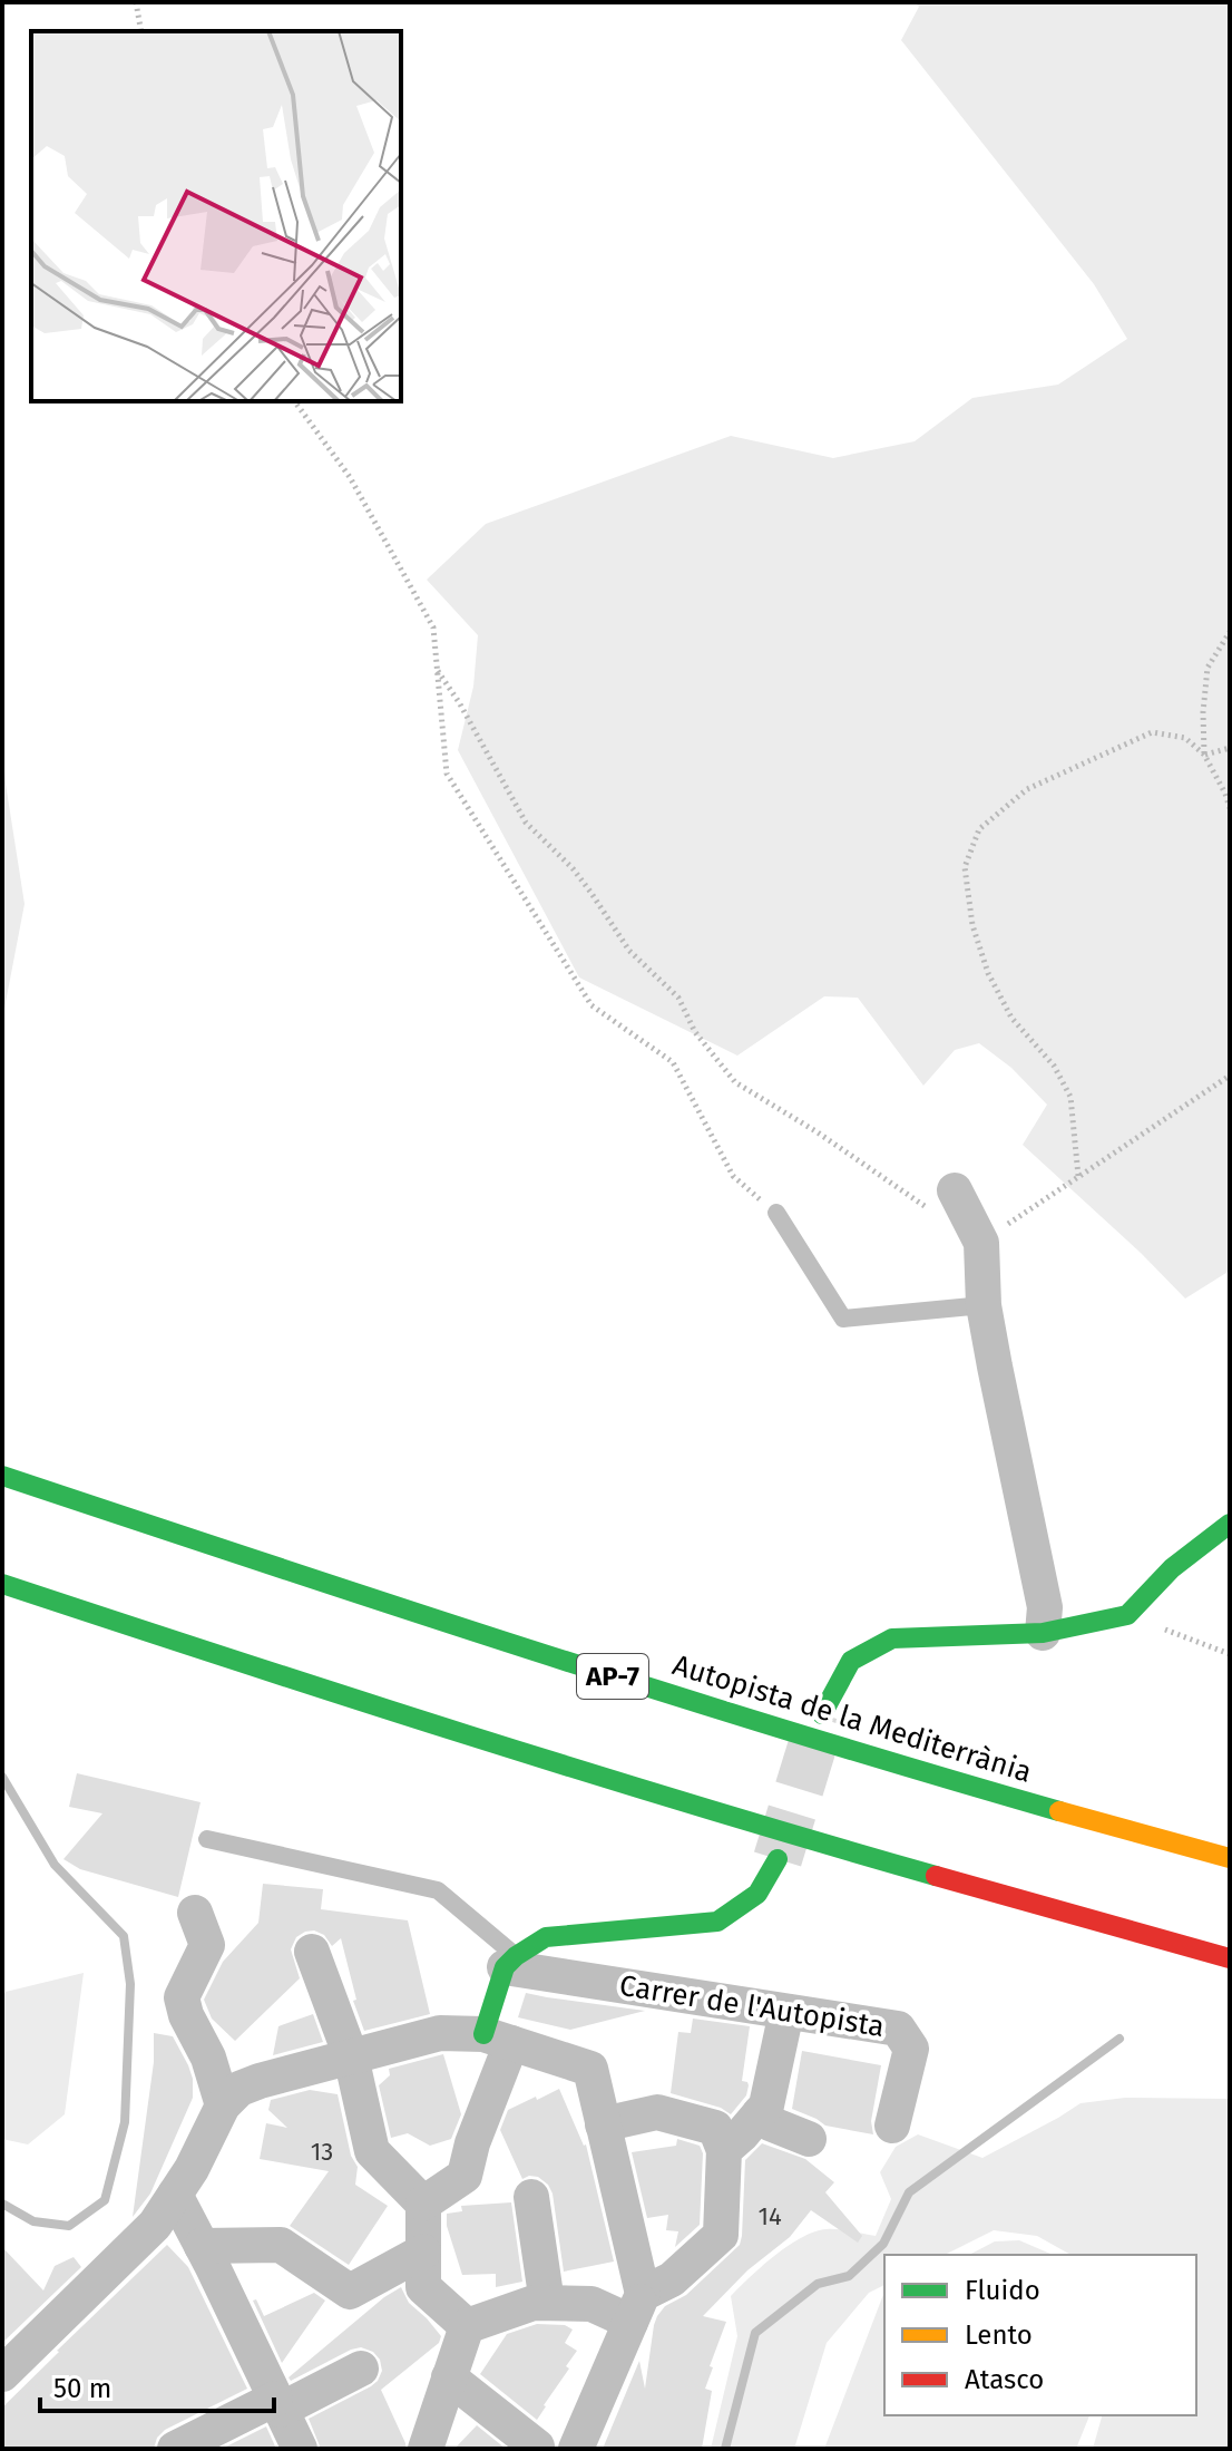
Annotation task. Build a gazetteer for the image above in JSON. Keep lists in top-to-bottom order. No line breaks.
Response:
{"streets":{"main road":["AP-7","Autopista de la Mediterrània"],"street":["Carrer de l'Autopista"]},"house_numbers":["13","14"],"legend":["Fluido","Lento","Atasco"],"scale_bar":"50 m"}
